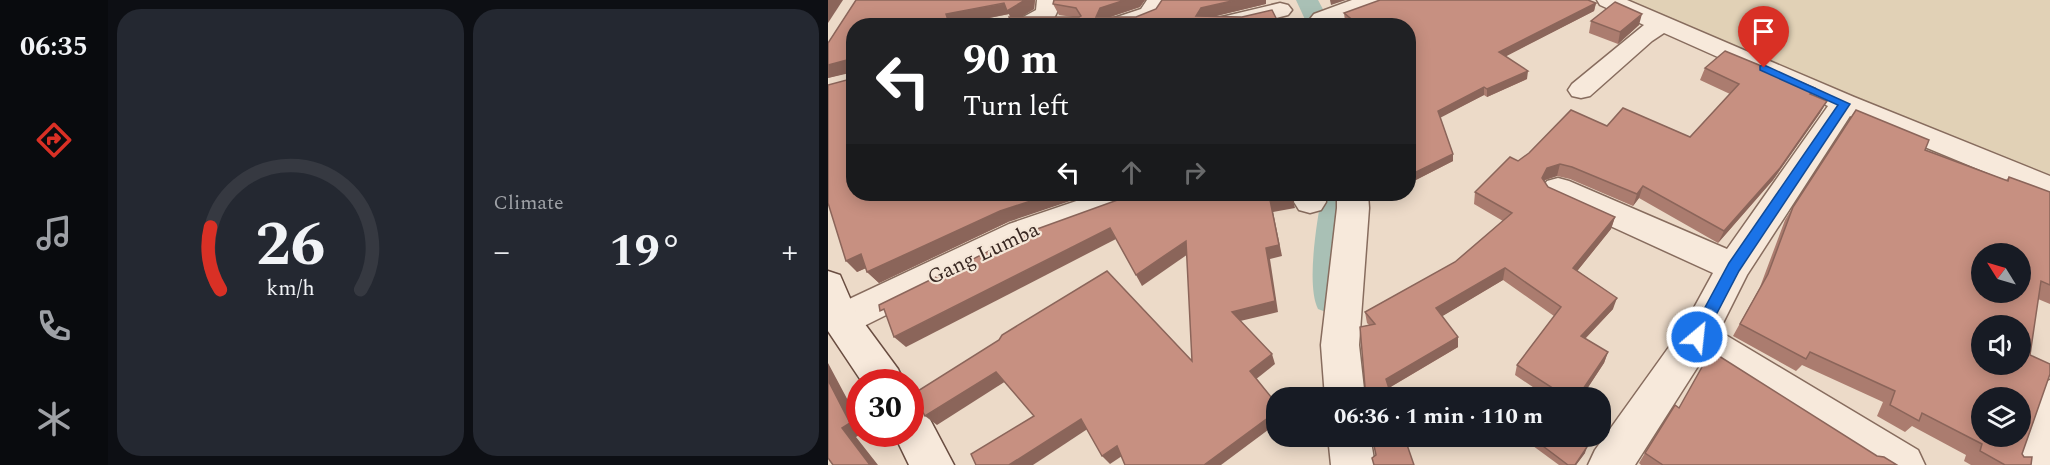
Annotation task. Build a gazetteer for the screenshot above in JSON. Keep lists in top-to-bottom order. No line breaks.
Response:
{"streets":{"street":["Gang Lumba"]},"north":"top left","page":{"tabs":"06:35","tile":"Climate","turn":["90 m","Turn left"],"heat":["−","19°","+"],"limit":"30","trip":"06:36 · 1 min · 110 m","gauge":["26","km/h"]}}
